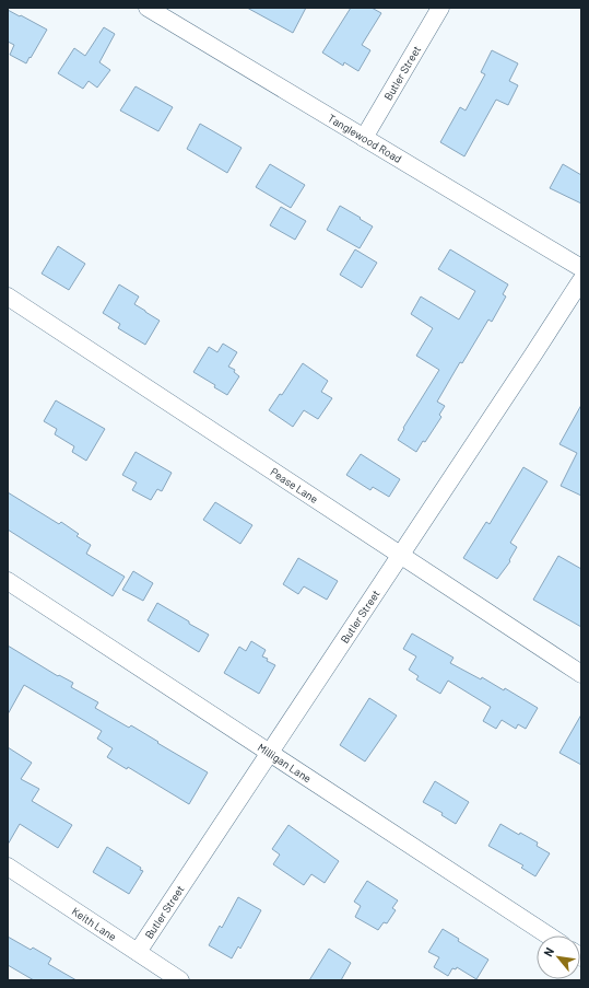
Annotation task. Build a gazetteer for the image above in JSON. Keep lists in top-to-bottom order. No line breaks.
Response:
{"streets":{"street":["Butler Street","Tanglewood Road","Pease Lane","Milligan Lane","Keith Lane"]},"crossings":[["Butler Street","Tanglewood Road"],["Butler Street","Pease Lane"],["Butler Street","Milligan Lane"],["Butler Street","Keith Lane"]],"north":"top left"}
